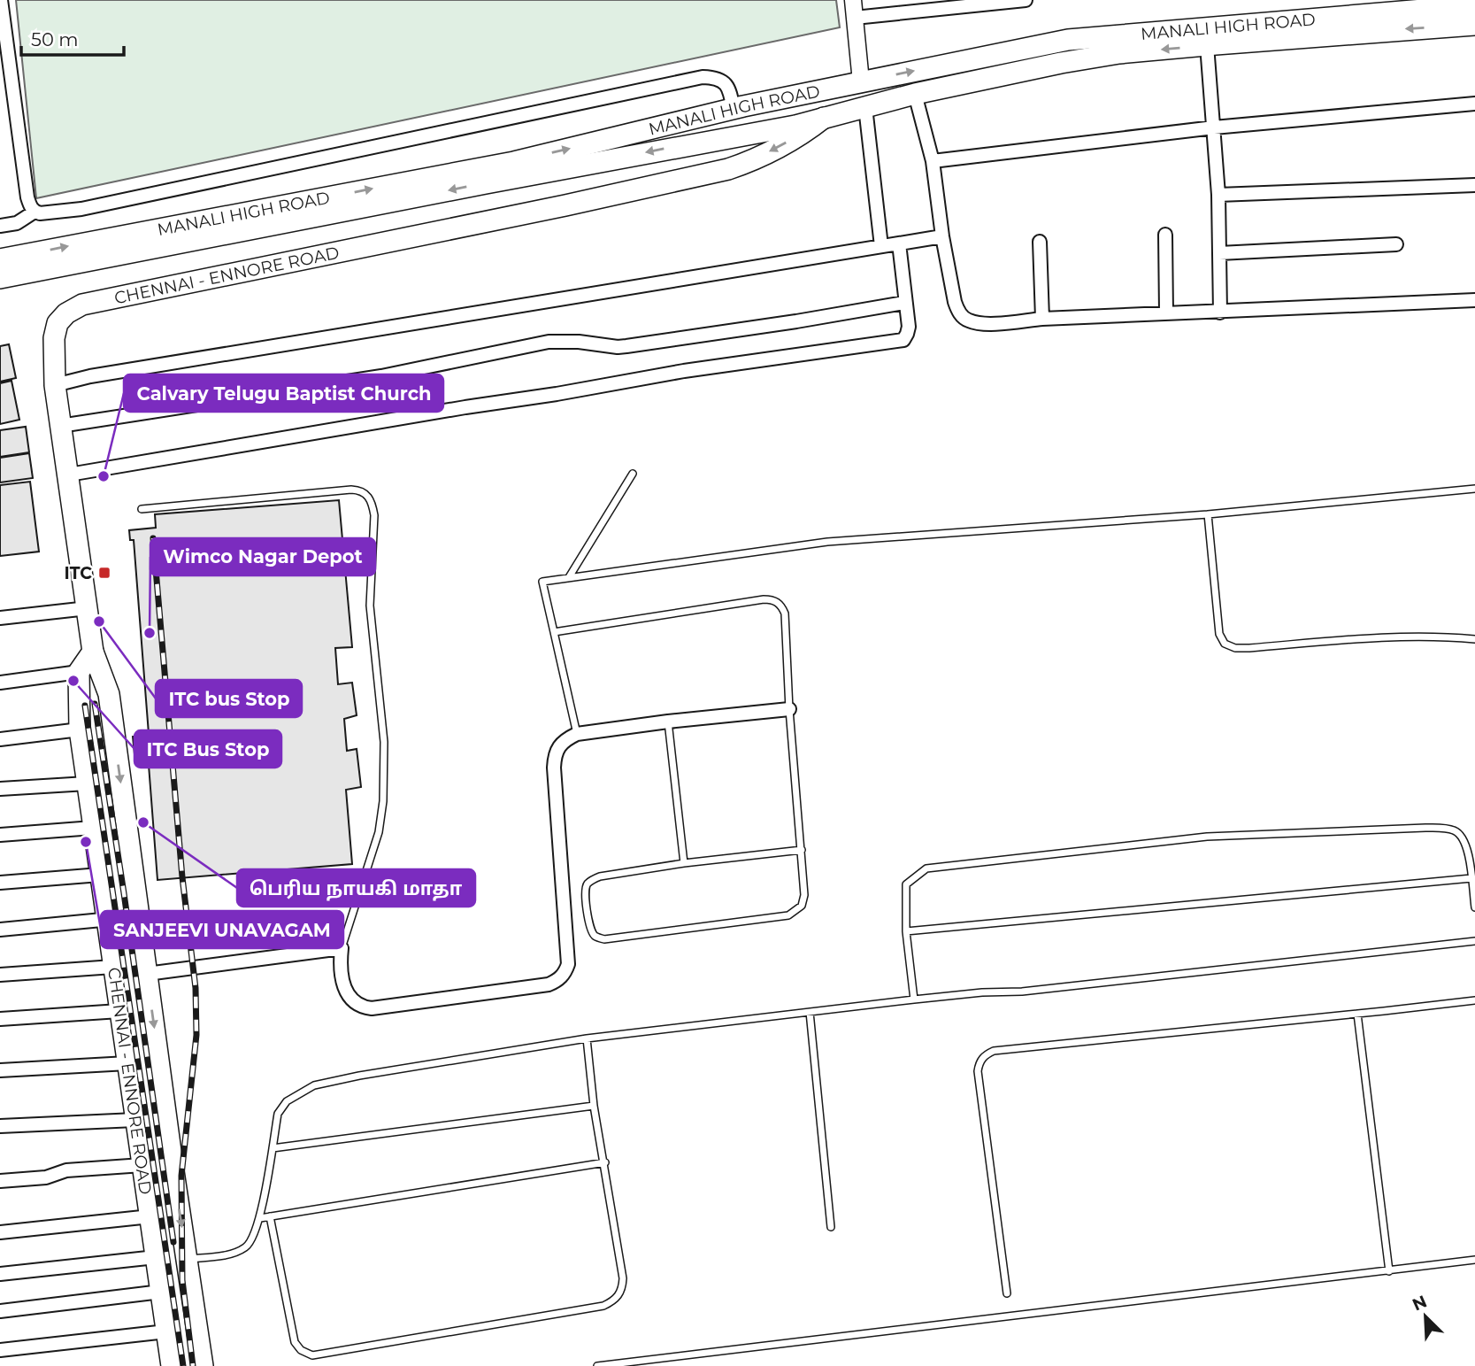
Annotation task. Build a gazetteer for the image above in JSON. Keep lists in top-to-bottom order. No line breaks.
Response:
{"streets":{"main road":["MANALI HIGH ROAD","CHENNAI - ENNORE ROAD"]},"crossings":[["MANALI HIGH ROAD","CHENNAI - ENNORE ROAD"]],"places":{"other":["Calvary Telugu Baptist Church","ITC bus Stop","Wimco Nagar Depot","ITC Bus Stop","பெரிய நாயகி மாதா","SANJEEVI UNAVAGAM"],"transit":["ITC"]},"scale_bar":"50 m","north":"top left"}
